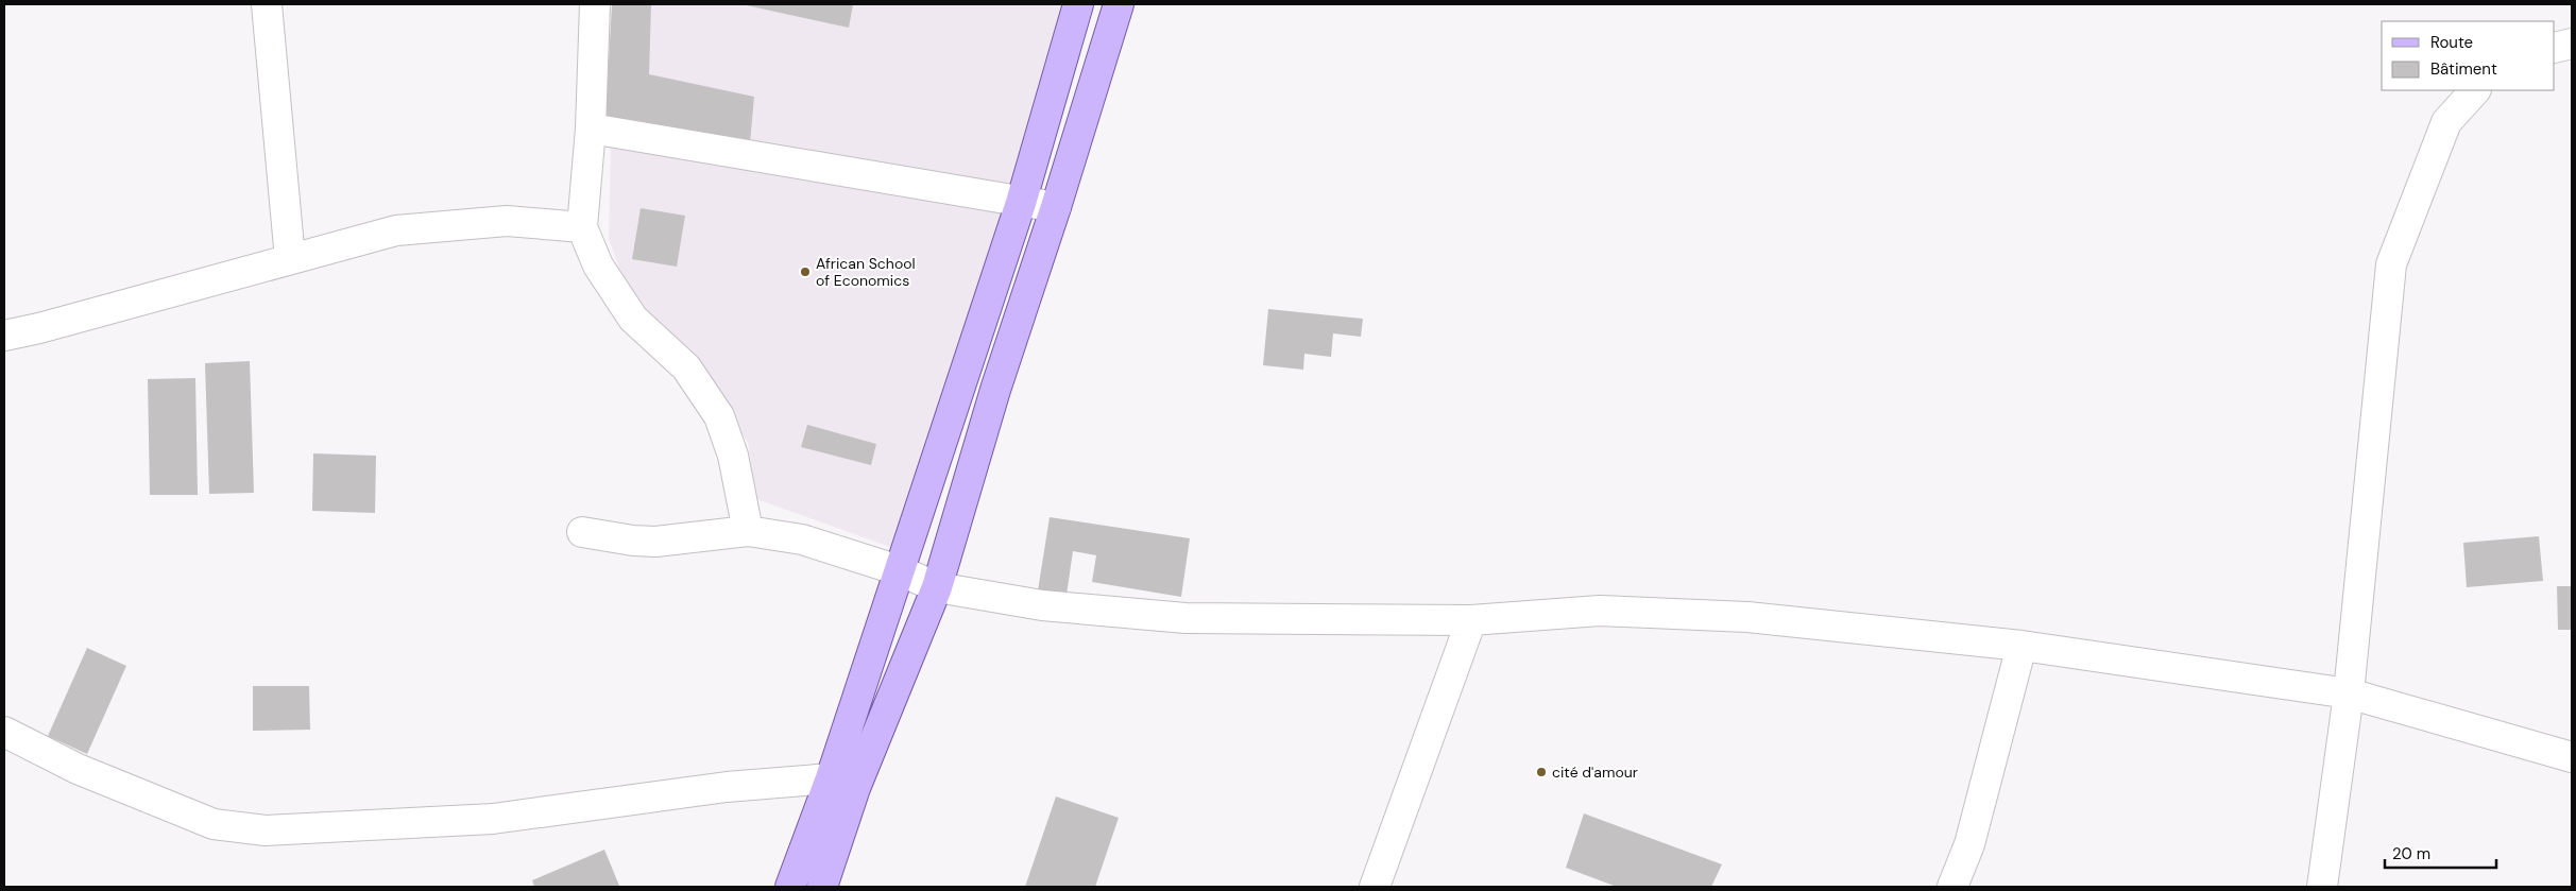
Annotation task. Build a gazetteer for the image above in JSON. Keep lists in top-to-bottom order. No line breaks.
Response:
{"places":["African School of Economics","cité d'amour"],"legend":["Route","Bâtiment"],"scale_bar":"20 m"}
